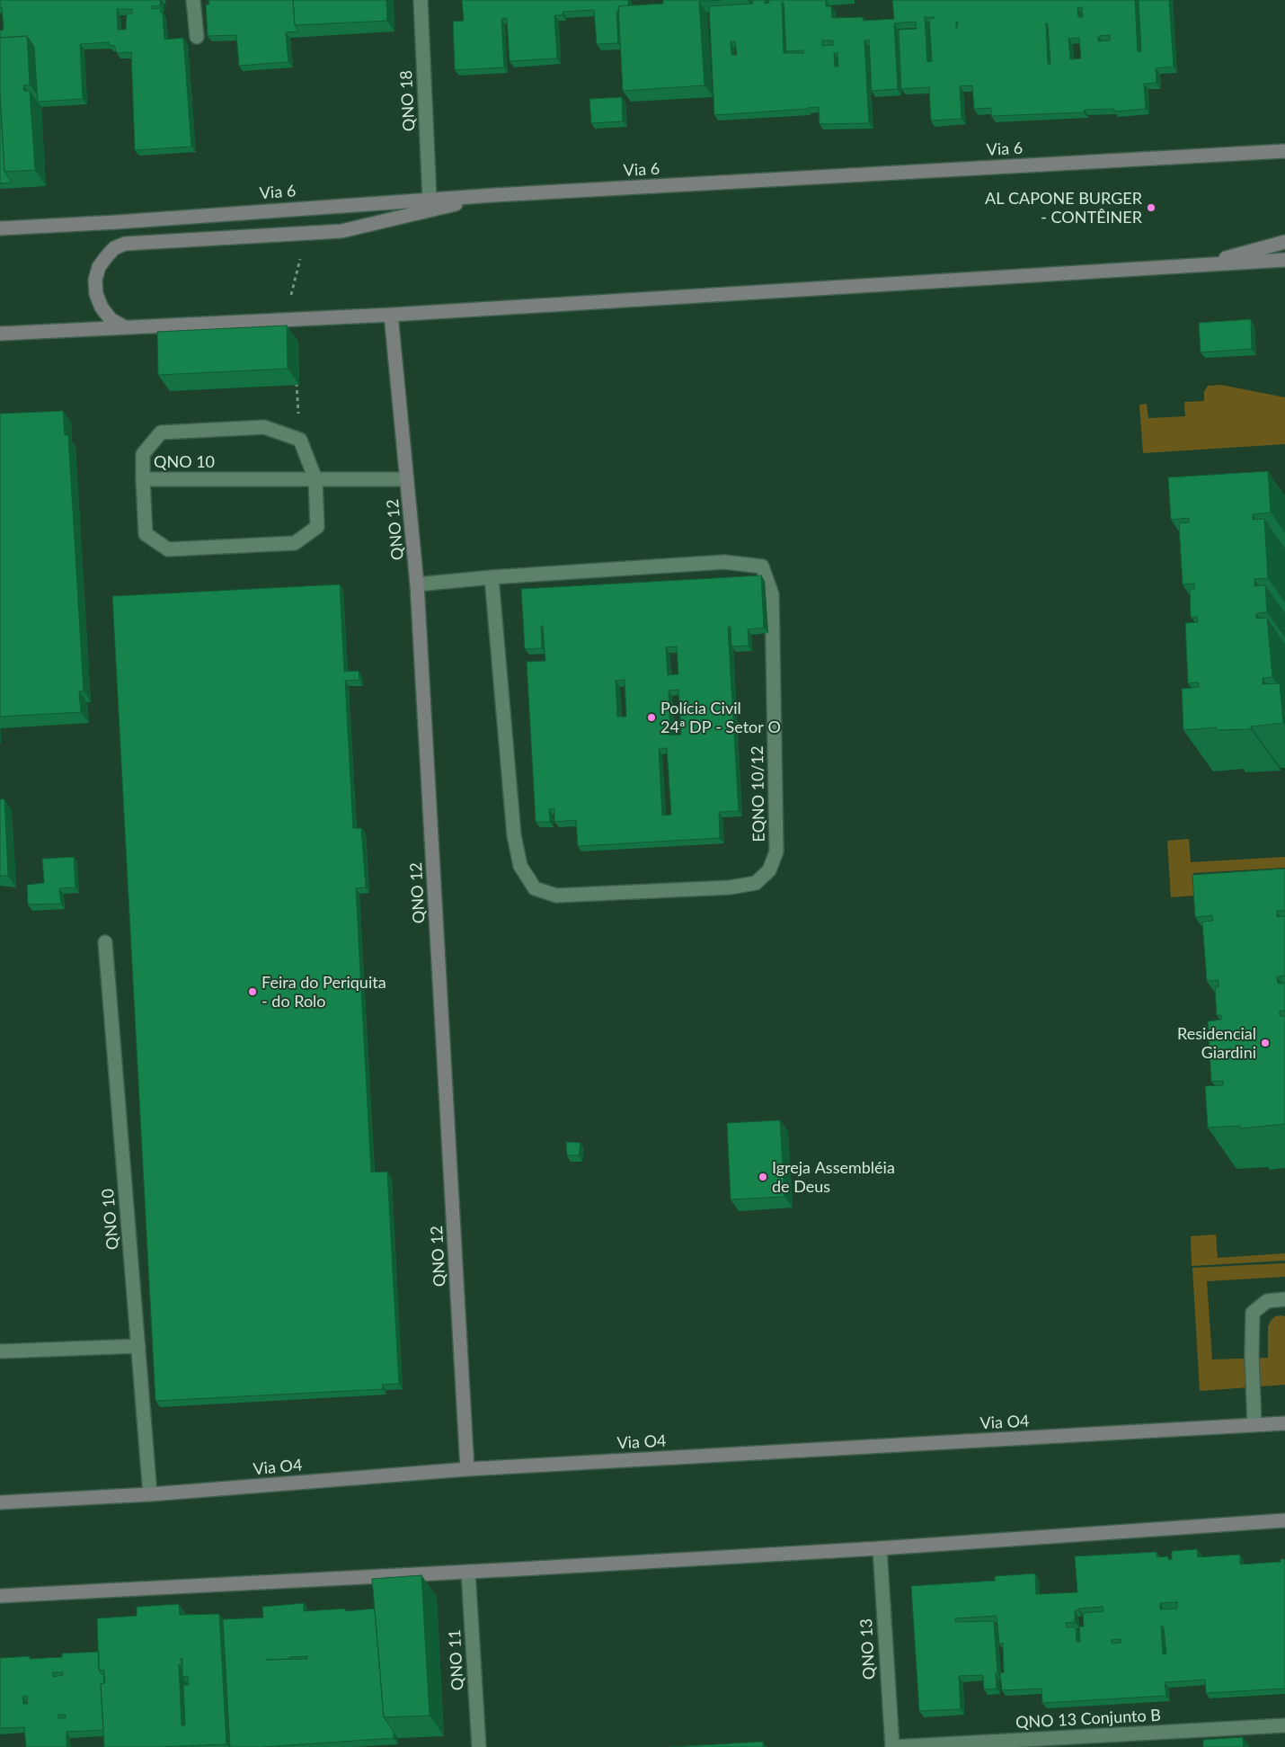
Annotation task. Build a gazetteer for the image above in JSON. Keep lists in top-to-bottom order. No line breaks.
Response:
{"streets":{"main road":["Via 6","QNO 12","Via O4"],"street":["QNO 18","QNO 10","EQNO 10/12","QNO 13","QNO 11","QNO 13 Conjunto B"]},"crossings":[["QNO 18","Via 6"],["QNO 10","QNO 12"],["QNO 10","Via O4"],["QNO 12","Via O4"],["QNO 13","QNO 13 Conjunto B"]],"places":["AL CAPONE BURGER - CONTÊINER","Polícia Civil 24ª DP - Setor O","Feira do Periquita - do Rolo","Residencial Giardini","Igreja Assembléia de Deus"]}
